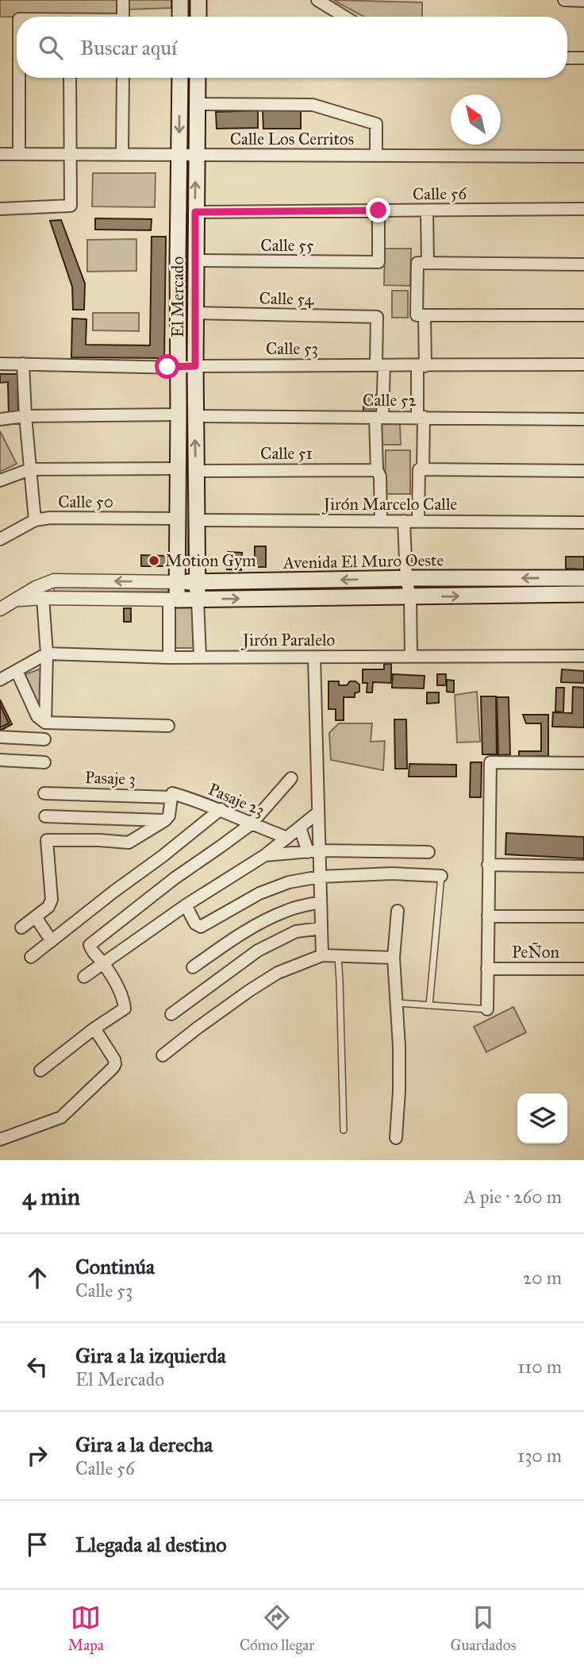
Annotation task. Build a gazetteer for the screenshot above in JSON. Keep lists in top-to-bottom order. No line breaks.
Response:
{"streets":{"main road":["El Mercado","Avenida El Muro Oeste"],"street":["Calle Los Cerritos","Calle 56","Calle 55","Calle 54","Calle 53","Calle 52","Calle 51","Calle 50","Jirón Marcelo Calle","Jirón Paralelo","Pasaje 3","Pasaje 23","PeÑon"]},"crossings":[["Calle Los Cerritos","El Mercado"],["Calle 56","Calle 55"],["Calle 56","El Mercado"],["Calle 55","El Mercado"],["El Mercado","Calle 54"],["El Mercado","Calle 53"],["El Mercado","Calle 52"],["El Mercado","Calle 51"],["El Mercado","Calle 50"],["El Mercado","Jirón Marcelo Calle"],["El Mercado","Avenida El Muro Oeste"],["El Mercado","Jirón Paralelo"],["Calle 54","Calle 53"],["Pasaje 3","Pasaje 23"]],"places":["Motion Gym"],"north":"top left","page":{"search":"Buscar aquí","heading":["4 min","A pie · 260 m"],"list":[["Continúa","Calle 53","20 m"],["Gira a la izquierda","El Mercado","110 m"],["Gira a la derecha","Calle 56","130 m"],"Llegada al destino"],"nav":["Mapa","Cómo llegar","Guardados"]}}
